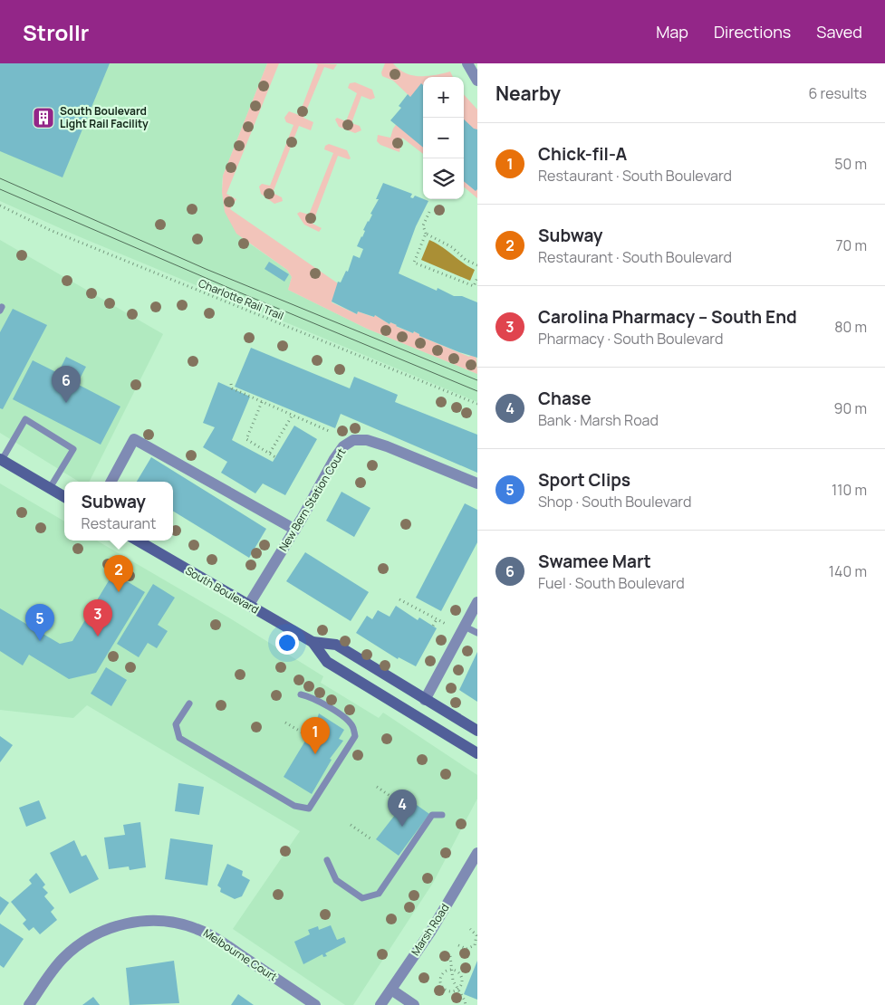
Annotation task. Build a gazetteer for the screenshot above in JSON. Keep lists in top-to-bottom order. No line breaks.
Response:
{"streets":{"main road":["South Boulevard"],"street":["New Bern Station Court","Marsh Road","Melbourne Court"],"path":["Charlotte Rail Trail"]},"crossings":[["New Bern Station Court","South Boulevard"]],"places":{"building":["South Boulevard Light Rail Facility"]},"page":{"header":"Strollr","nav":["Map","Directions","Saved"],"heading":["Nearby","6 results"],"map_buttons":["+","−"],"list":[{"mark":"1","name":"Chick-fil-A","note":"Restaurant · South Boulevard","value":"50 m"},{"mark":"2","name":"Subway","note":"Restaurant · South Boulevard","value":"70 m"},{"mark":"3","name":"Carolina Pharmacy – South End","note":"Pharmacy · South Boulevard","value":"80 m"},{"mark":"4","name":"Chase","note":"Bank · Marsh Road","value":"90 m"},{"mark":"5","name":"Sport Clips","note":"Shop · South Boulevard","value":"110 m"},{"mark":"6","name":"Swamee Mart","note":"Fuel · South Boulevard","value":"140 m"}],"pins":["6","2","3","5","1","4"],"popup":["Subway","Restaurant"]}}
